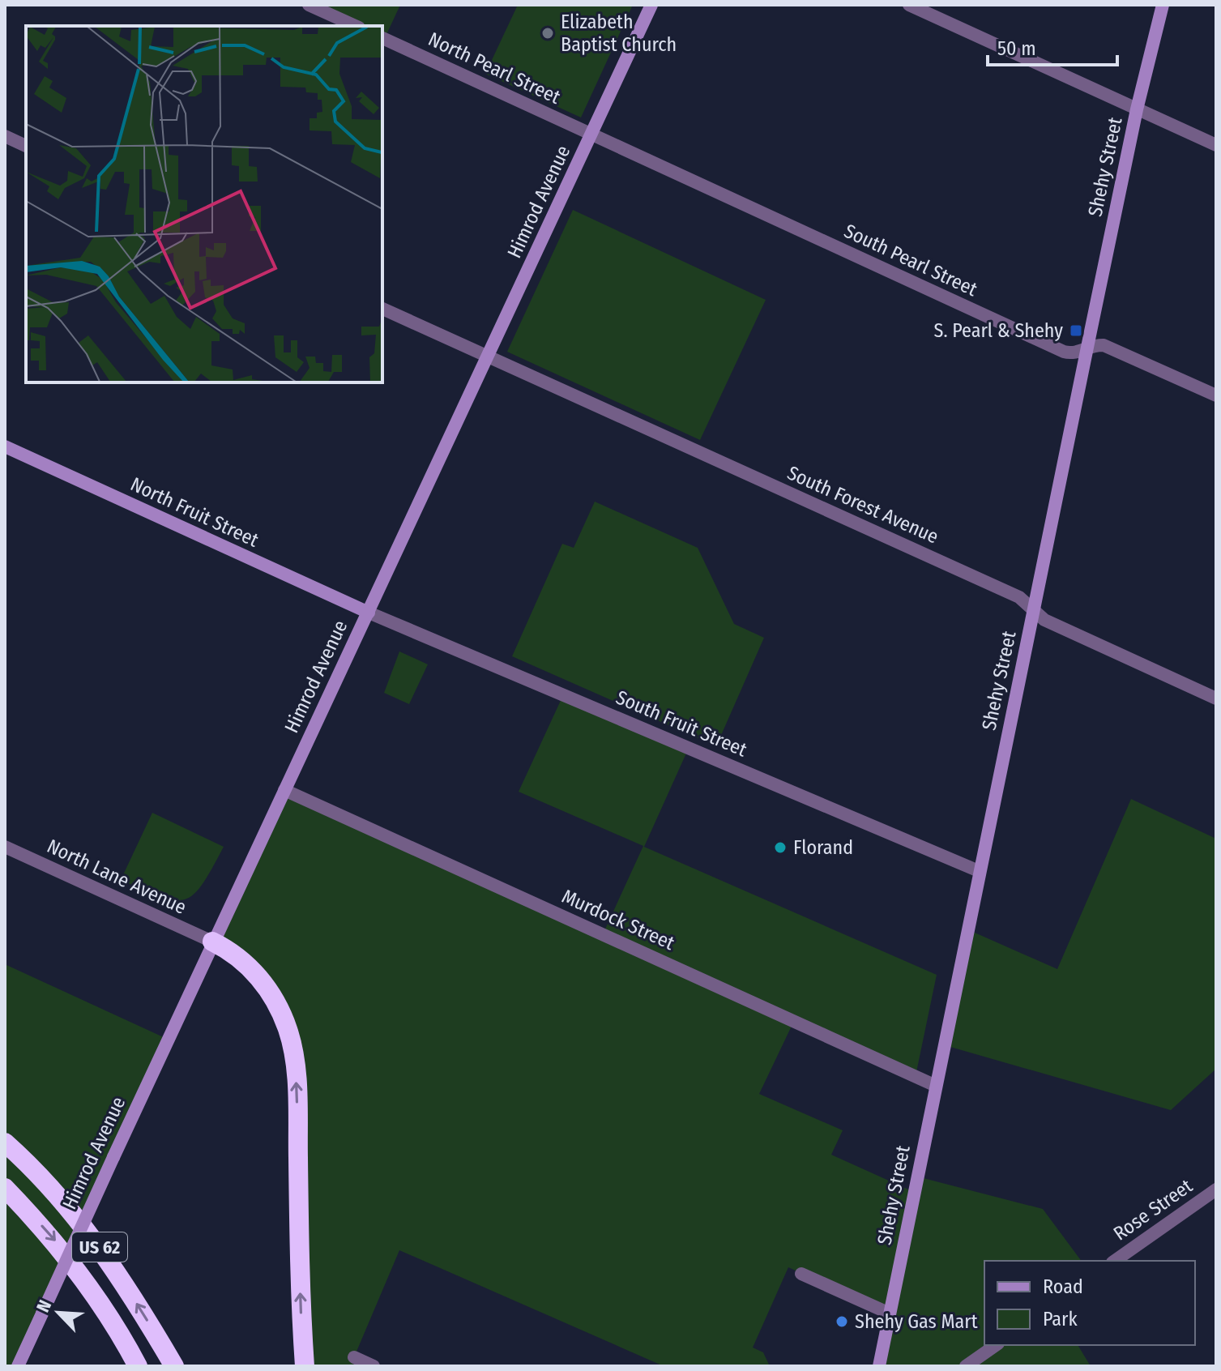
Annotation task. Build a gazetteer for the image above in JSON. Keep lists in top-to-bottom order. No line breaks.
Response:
{"streets":{"highway":["US 62"],"street":["North Pearl Street","Shehy Street","Himrod Avenue","South Pearl Street","South Forest Avenue","North Fruit Street","South Fruit Street","North Lane Avenue","Murdock Street","Rose Street"]},"crossings":[["North Pearl Street","Himrod Avenue"],["North Pearl Street","South Pearl Street"],["Shehy Street","South Pearl Street"],["Shehy Street","South Forest Avenue"],["Shehy Street","South Fruit Street"],["Shehy Street","Murdock Street"],["Himrod Avenue","South Pearl Street"],["Himrod Avenue","South Forest Avenue"],["Himrod Avenue","North Fruit Street"],["Himrod Avenue","South Fruit Street"],["Himrod Avenue","North Lane Avenue"],["Himrod Avenue","Murdock Street"],["North Fruit Street","South Fruit Street"]],"places":{"other":["Elizabeth Baptist Church","Florand","Shehy Gas Mart"],"transit":["S. Pearl & Shehy"]},"legend":["Road","Park"],"scale_bar":"50 m","north":"top left"}
